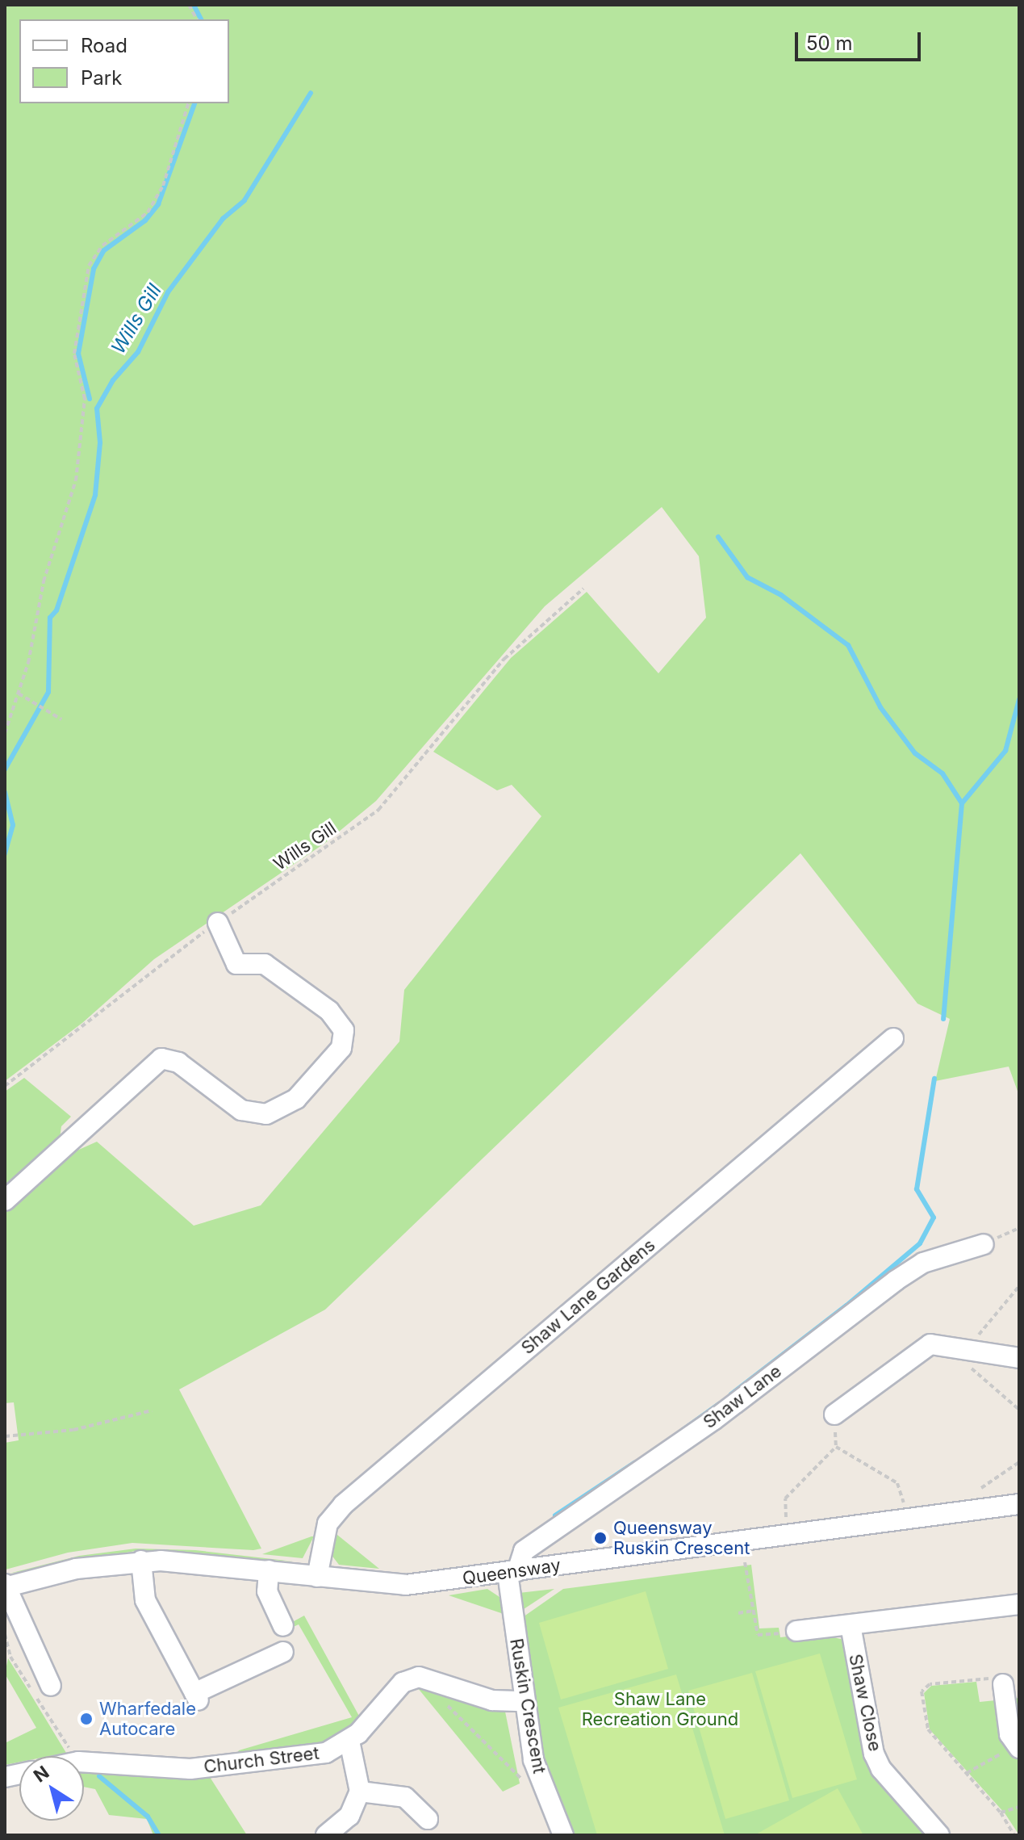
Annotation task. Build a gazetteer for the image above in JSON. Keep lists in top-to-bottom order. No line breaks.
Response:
{"streets":{"street":["Shaw Lane Gardens","Shaw Lane","Queensway","Shaw Close","Ruskin Crescent","Church Street"],"path":["Wills Gill"]},"crossings":[["Shaw Lane Gardens","Queensway"],["Shaw Lane","Queensway"],["Shaw Lane","Ruskin Crescent"],["Queensway","Ruskin Crescent"],["Ruskin Crescent","Church Street"]],"water":["Wills Gill"],"parks":["Shaw Lane Recreation Ground"],"places":["Queensway Ruskin Crescent","Wharfedale Autocare"],"legend":["Road","Park"],"scale_bar":"50 m","north":"top left"}
